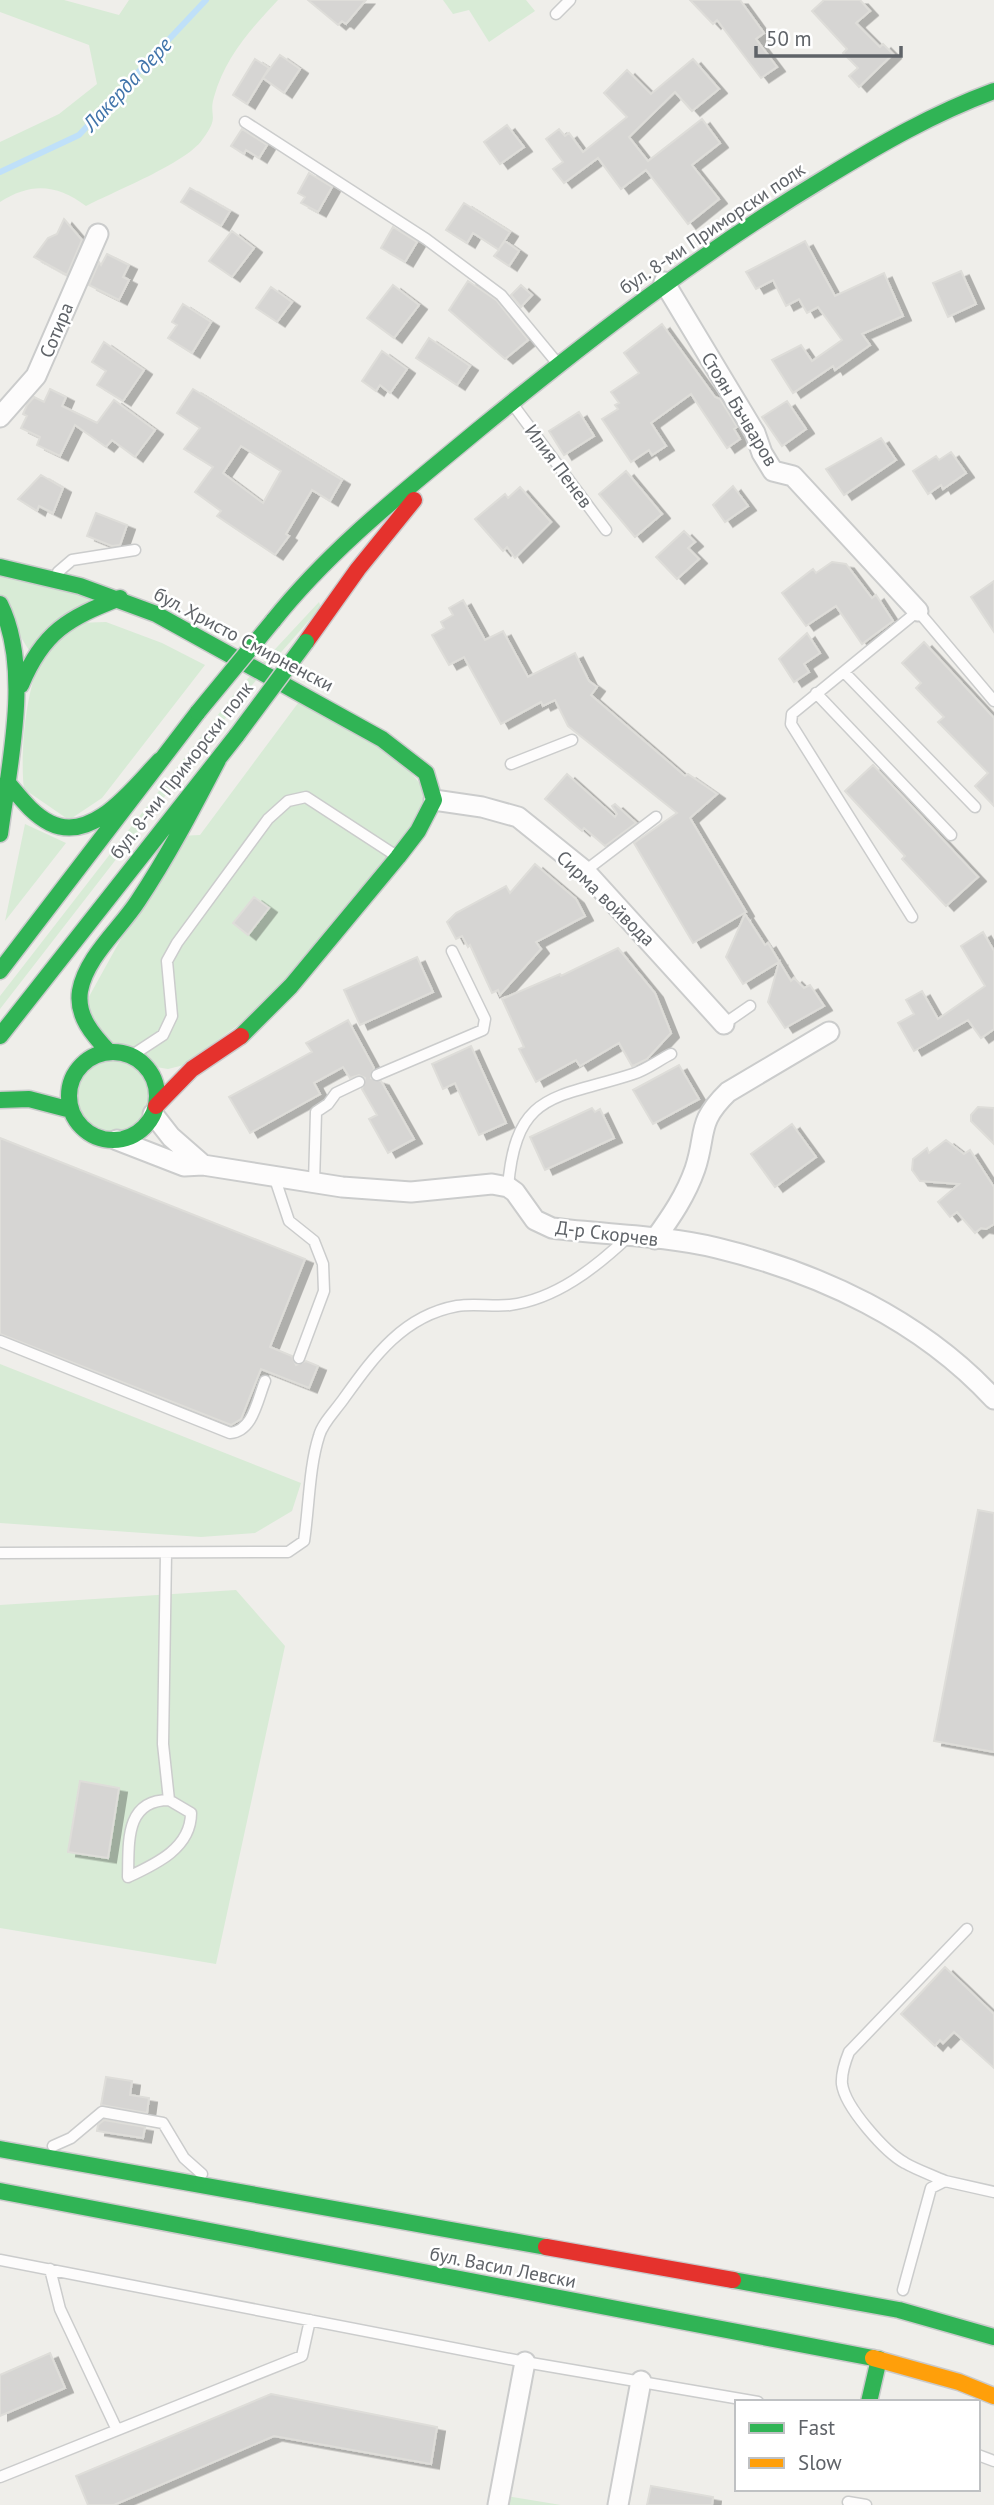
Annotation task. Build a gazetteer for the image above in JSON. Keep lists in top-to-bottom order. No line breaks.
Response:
{"streets":{"main road":["бул. 8-ми Приморски полк","бул. Христо Смирненски","бул. Васил Левски"],"street":["Сотира","Стоян Бъчваров","Сирма войвода","Д-р Скорчев"],"lane":["Илия Пенев"]},"crossings":[["бул. 8-ми Приморски полк","Стоян Бъчваров"],["бул. 8-ми Приморски полк","Илия Пенев"],["бул. Христо Смирненски","Сирма войвода"]],"water":["Лакерда дере"],"legend":["Fast","Slow"],"scale_bar":"50 m"}
